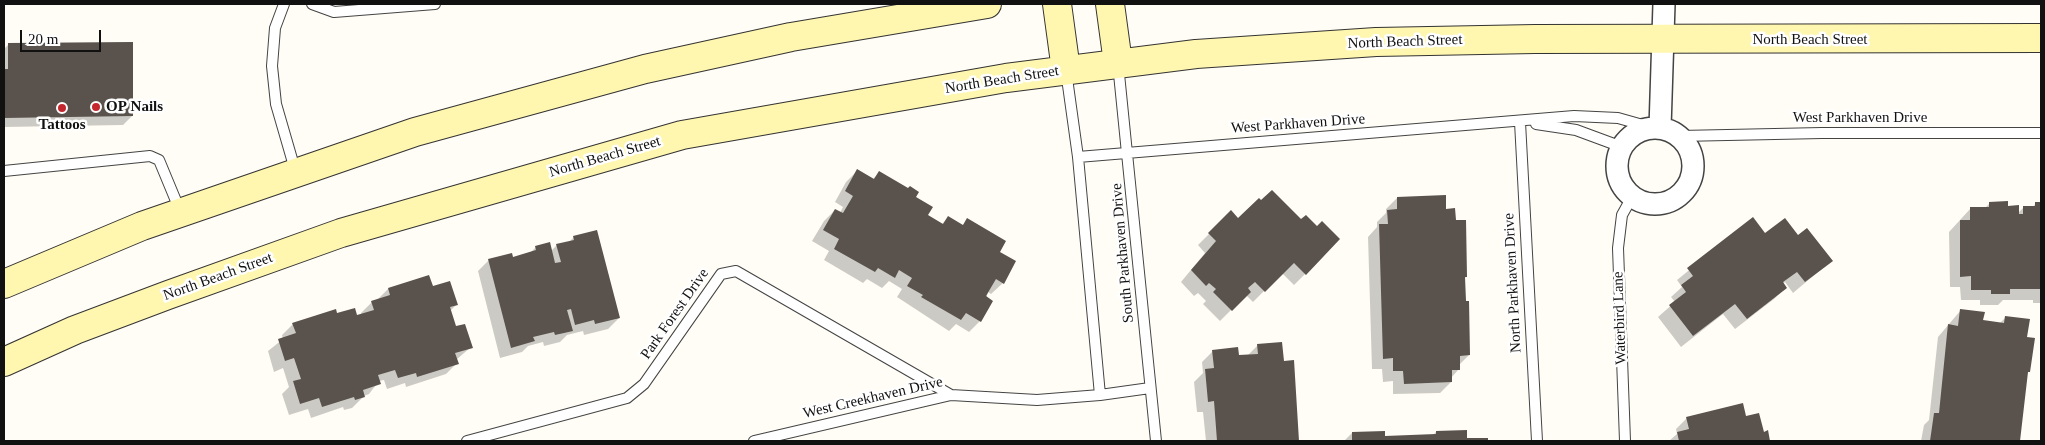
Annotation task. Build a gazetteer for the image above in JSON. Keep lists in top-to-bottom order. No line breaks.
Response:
{"streets":{"main road":["North Beach Street"],"lane":["West Parkhaven Drive","South Parkhaven Drive","North Parkhaven Drive","Park Forest Drive","Waterbird Lane","West Creekhaven Drive"]},"crossings":[["North Beach Street","South Parkhaven Drive"],["West Parkhaven Drive","South Parkhaven Drive"],["West Parkhaven Drive","North Parkhaven Drive"],["West Parkhaven Drive","Waterbird Lane"],["South Parkhaven Drive","West Creekhaven Drive"],["Park Forest Drive","West Creekhaven Drive"]],"places":["OP Nails","Tattoos"],"scale_bar":"20 m"}
